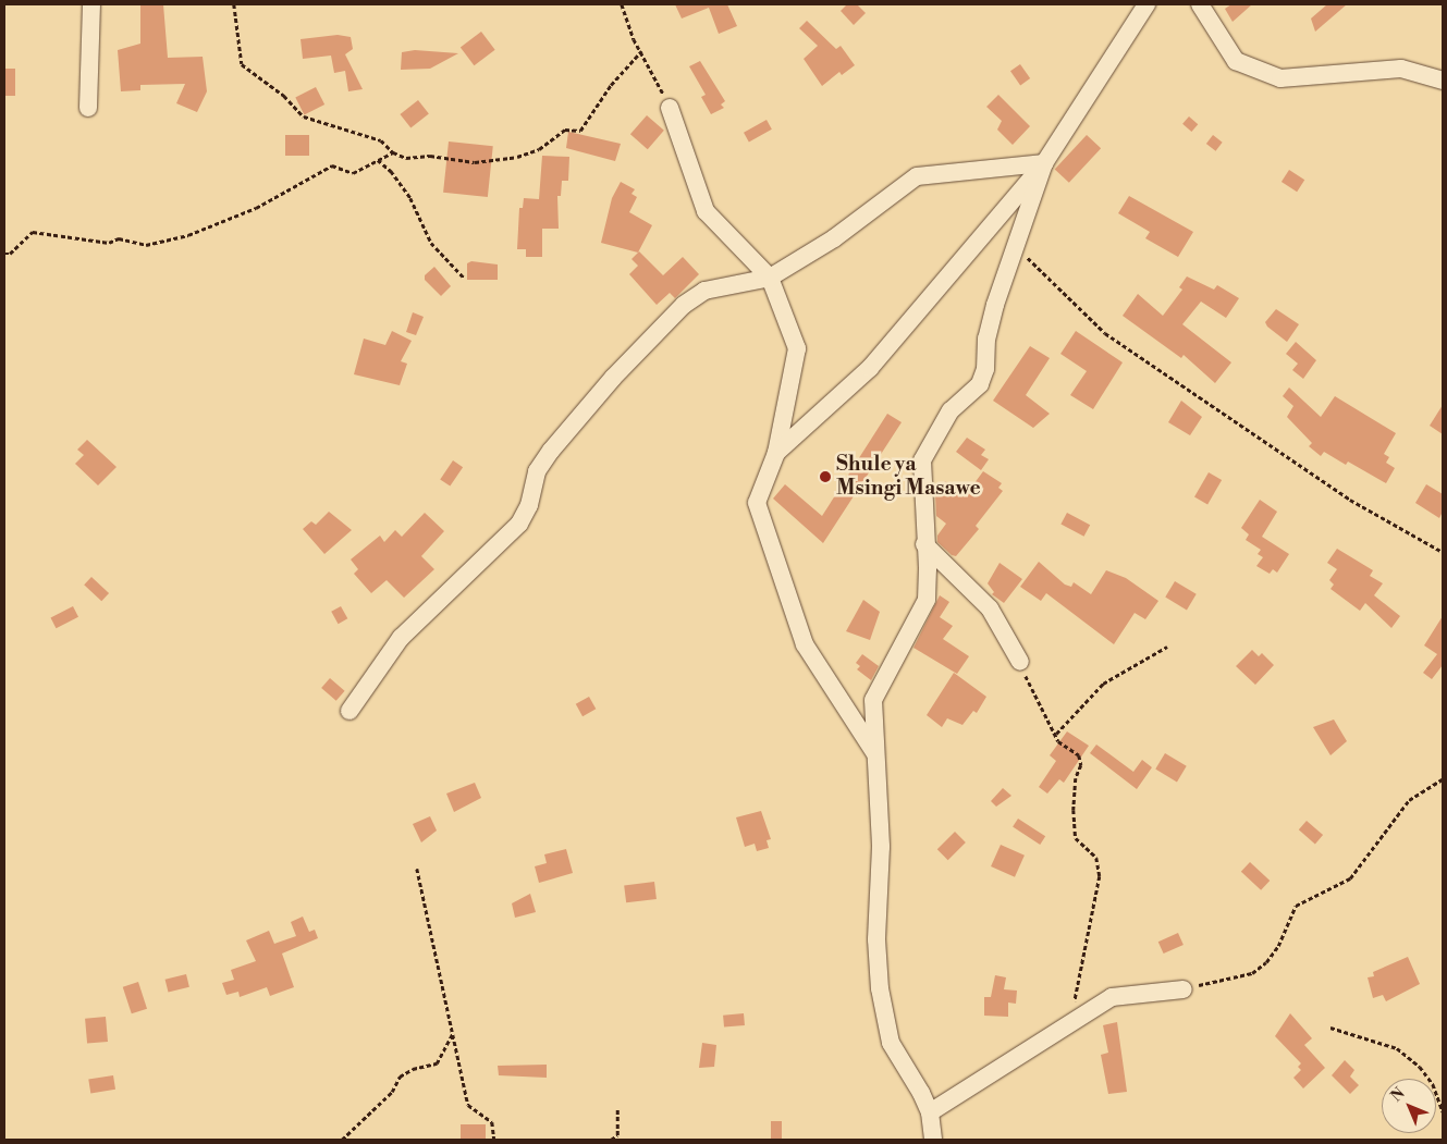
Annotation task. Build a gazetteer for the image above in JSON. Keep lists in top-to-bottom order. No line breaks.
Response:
{"places":["Shule ya Msingi Masawe"],"north":"top left"}
